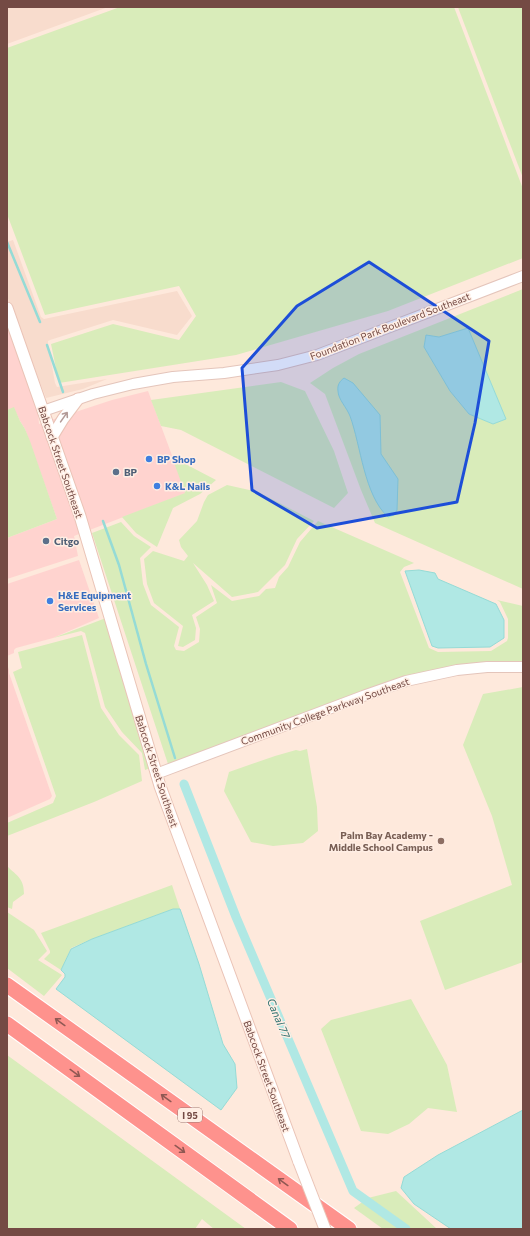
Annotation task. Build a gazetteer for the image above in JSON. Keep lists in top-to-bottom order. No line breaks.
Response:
{"streets":{"highway":["I 95"],"main road":["Babcock Street Southeast"],"street":["Foundation Park Boulevard Southeast","Community College Parkway Southeast"]},"crossings":[["Foundation Park Boulevard Southeast","Babcock Street Southeast"],["Babcock Street Southeast","Community College Parkway Southeast"]],"water":["Canal 77"],"places":["BP Shop","BP","K&L Nails","Citgo","H&E Equipment Services","Palm Bay Academy - Middle School Campus"]}
